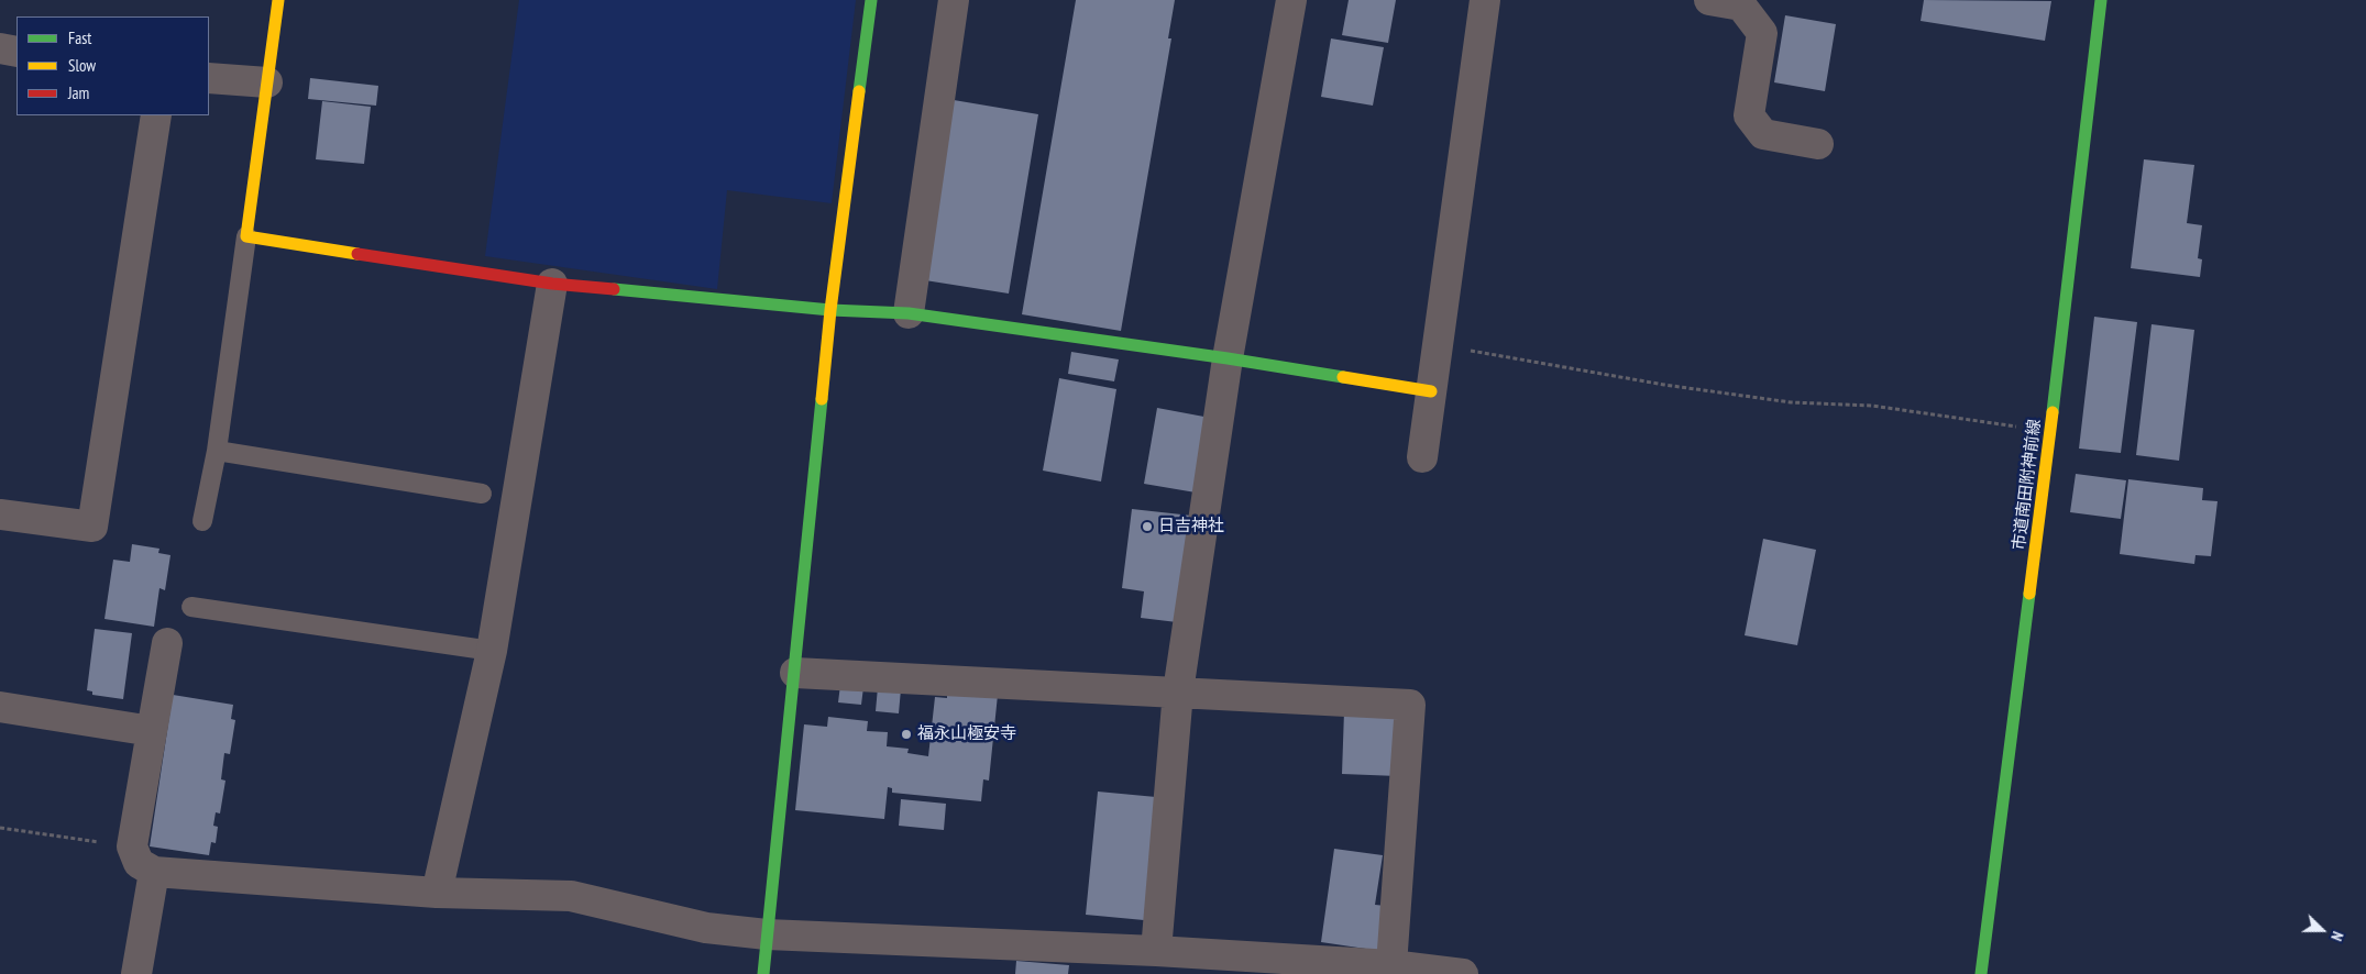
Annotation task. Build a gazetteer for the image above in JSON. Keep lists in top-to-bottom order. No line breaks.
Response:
{"streets":{"street":["市道南田附神前線"]},"places":["日吉神社","福永山極安寺"],"legend":["Fast","Slow","Jam"],"north":"right"}
